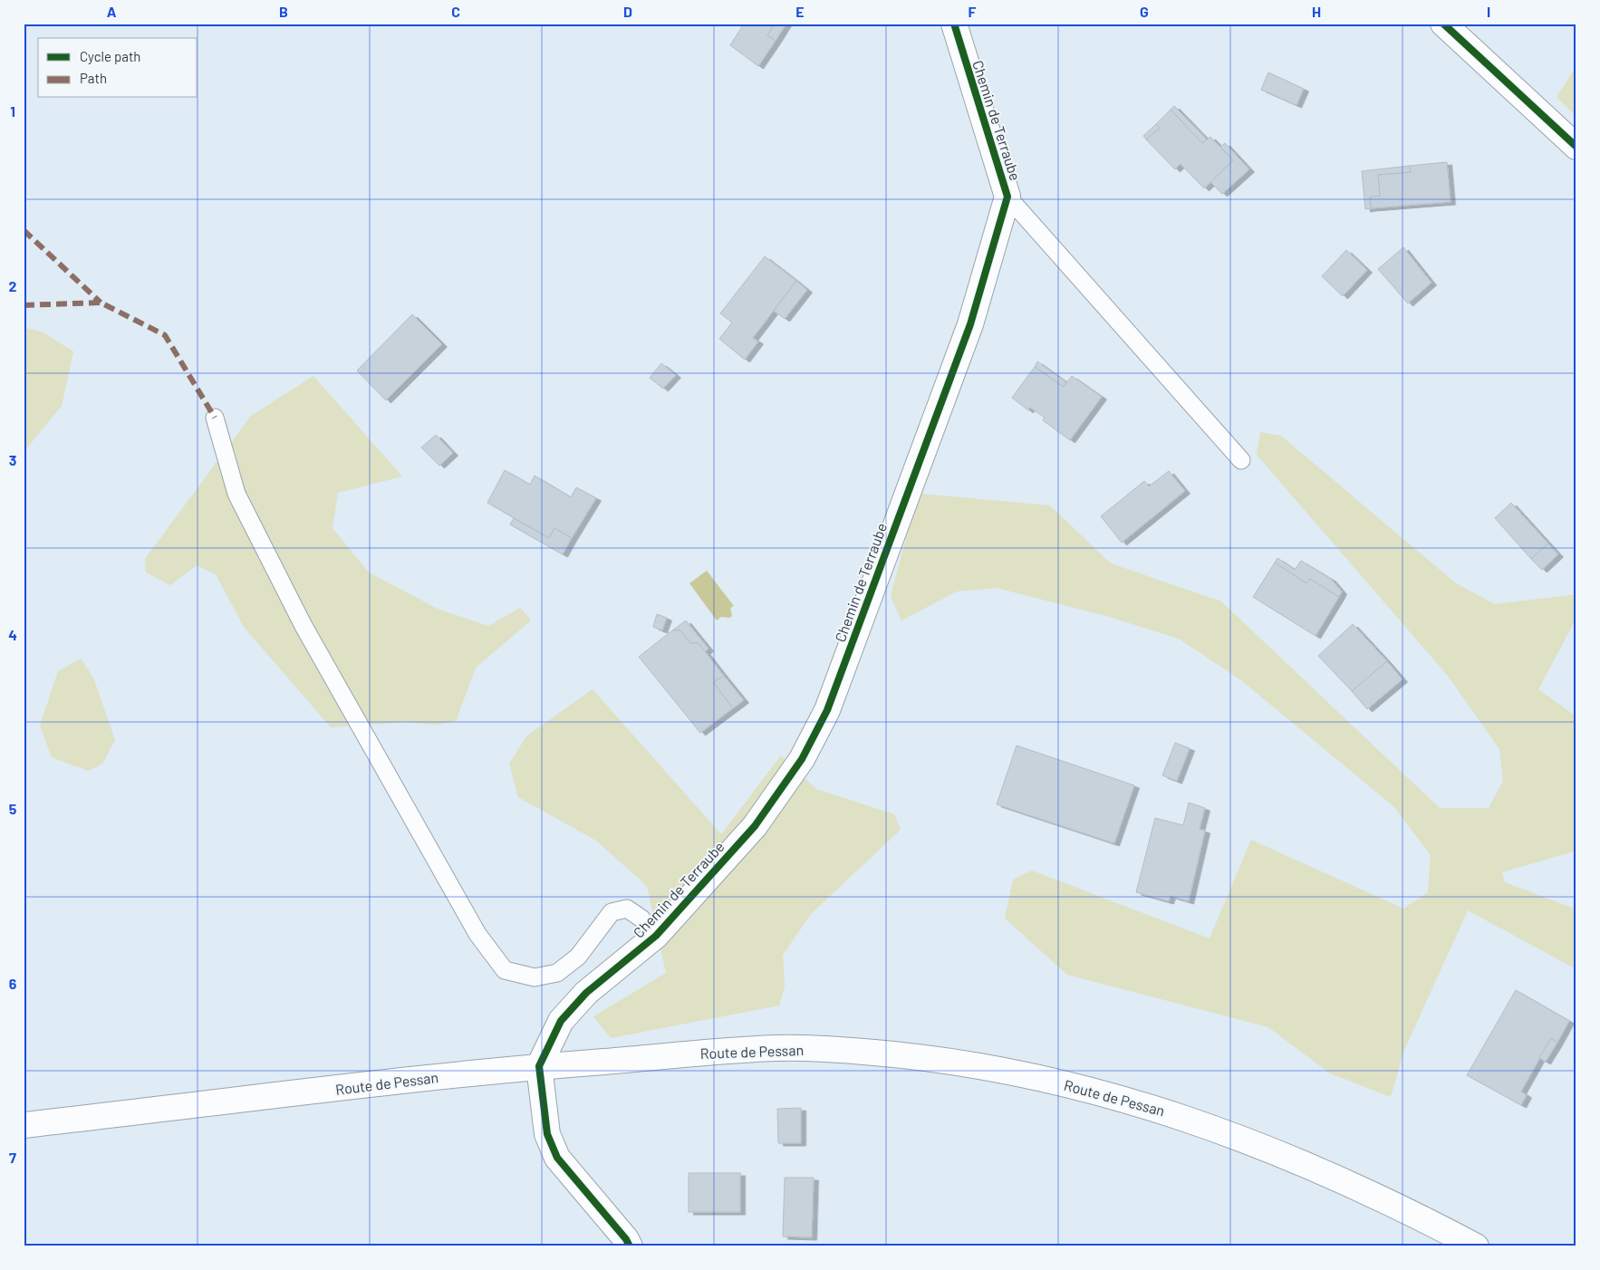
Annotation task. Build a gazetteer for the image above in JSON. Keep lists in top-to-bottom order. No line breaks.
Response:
{"streets":{"street":["Chemin de Terraube","Route de Pessan"]},"crossings":[["Chemin de Terraube","Route de Pessan"]],"legend":["Cycle path","Path"],"grid":{"columns":["A","B","C","D","E","F","G","H","I"],"rows":["1","2","3","4","5","6","7"]}}
